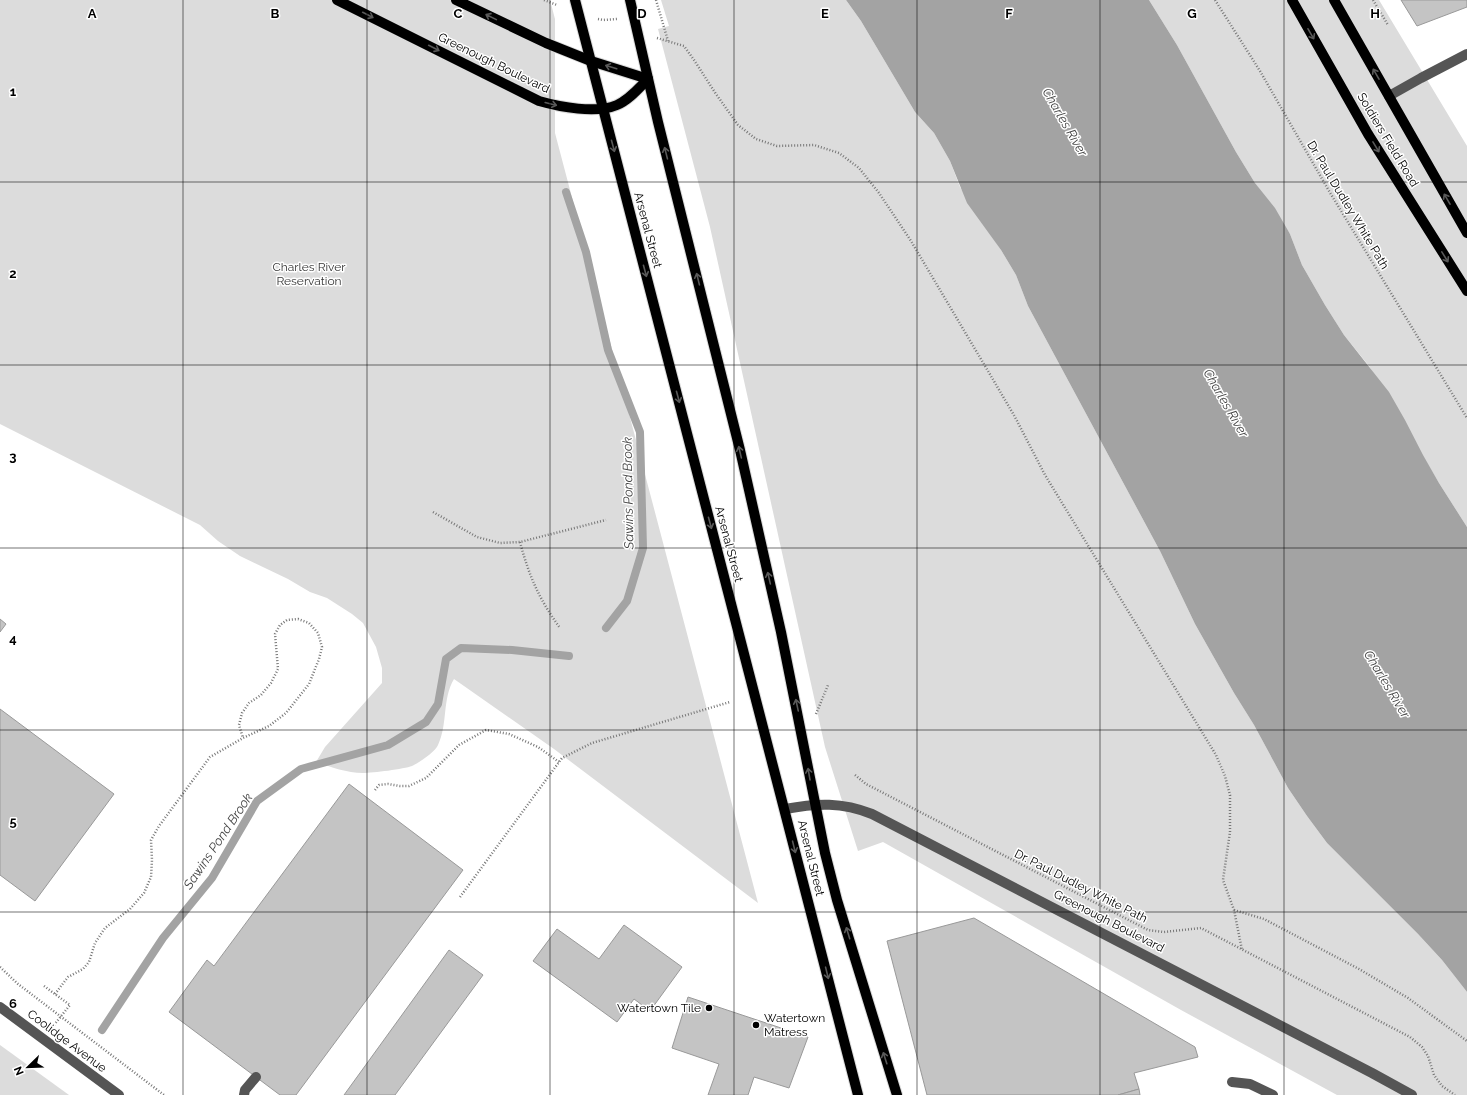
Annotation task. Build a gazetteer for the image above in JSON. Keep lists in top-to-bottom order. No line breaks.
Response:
{"streets":{"main road":["Greenough Boulevard","Soldiers Field Road","Arsenal Street"],"street":["Coolidge Avenue"],"path":["Dr. Paul Dudley White Path"]},"crossings":[["Greenough Boulevard","Arsenal Street"]],"water":["Charles River","Sawins Pond Brook"],"parks":["Charles River Reservation"],"places":["Watertown Tile","Watertown Matress"],"north":"bottom left","grid":{"columns":["A","B","C","D","E","F","G","H"],"rows":["1","2","3","4","5","6"]}}
